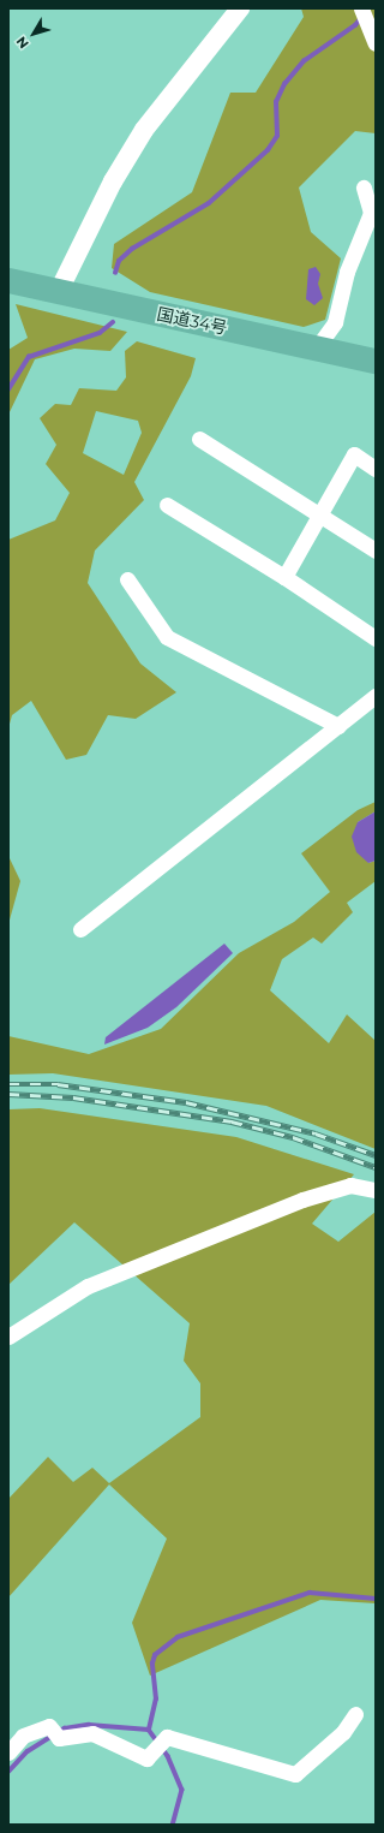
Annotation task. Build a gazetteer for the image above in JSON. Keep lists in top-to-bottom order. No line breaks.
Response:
{"streets":{"highway":["国道34号"]},"north":"bottom left"}
